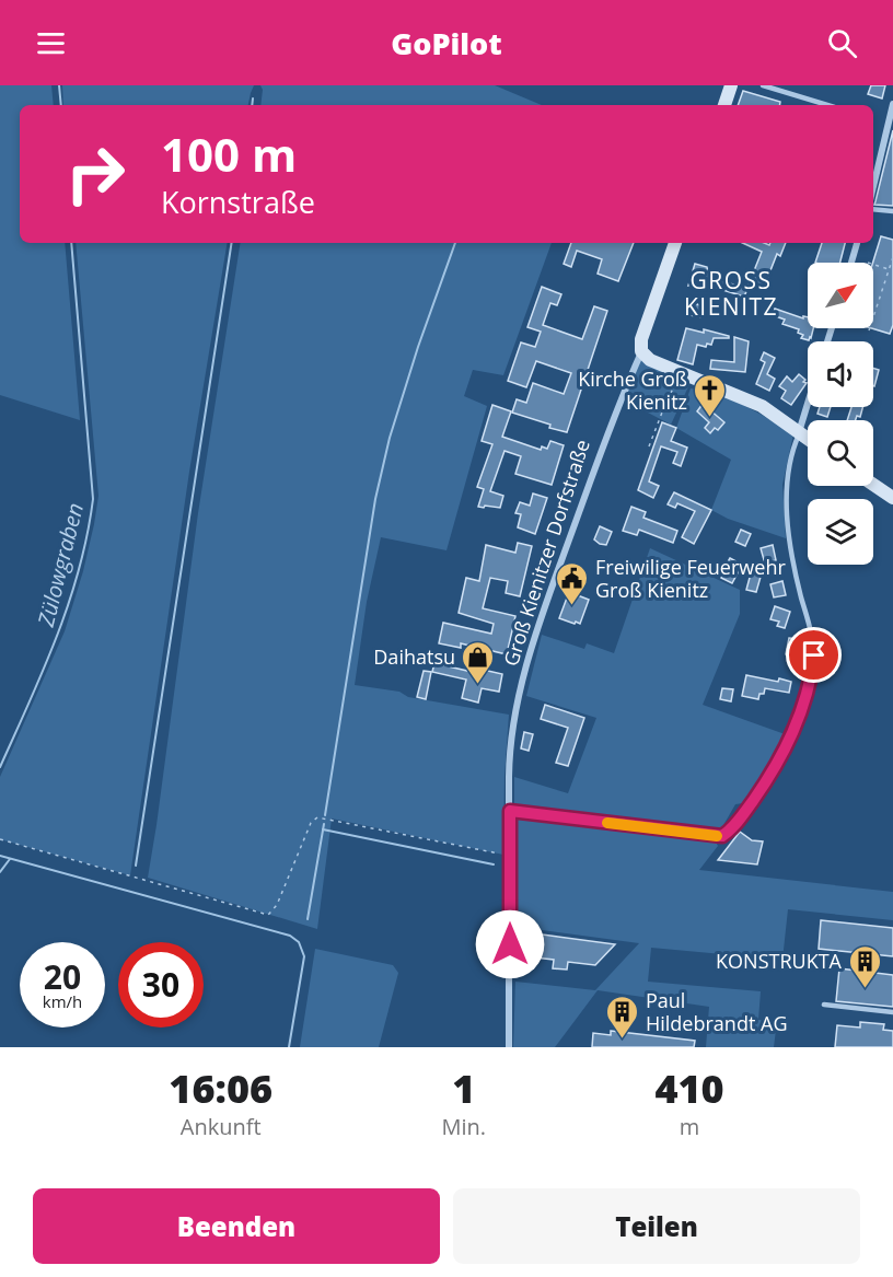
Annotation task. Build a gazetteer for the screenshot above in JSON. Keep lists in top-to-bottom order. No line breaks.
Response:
{"streets":{"main road":["Groß Kienitzer Dorfstraße"]},"districts":["GROSS KIENITZ"],"water":["Zülowgraben"],"places":{"church":["Kirche Groß Kienitz"],"public building":["Freiwilige Feuerwehr Groß Kienitz"],"shop":["Daihatsu"],"building":["KONSTRUKTA","Paul Hildebrandt AG"]},"north":"top right","page":{"header":"GoPilot","turn":["100 m","Kornstraße"],"speed":"20 km/h","limit":"30","eta":["16:06","Ankunft","1","Min.","410","m"],"buttons":["Beenden","Teilen"]}}
